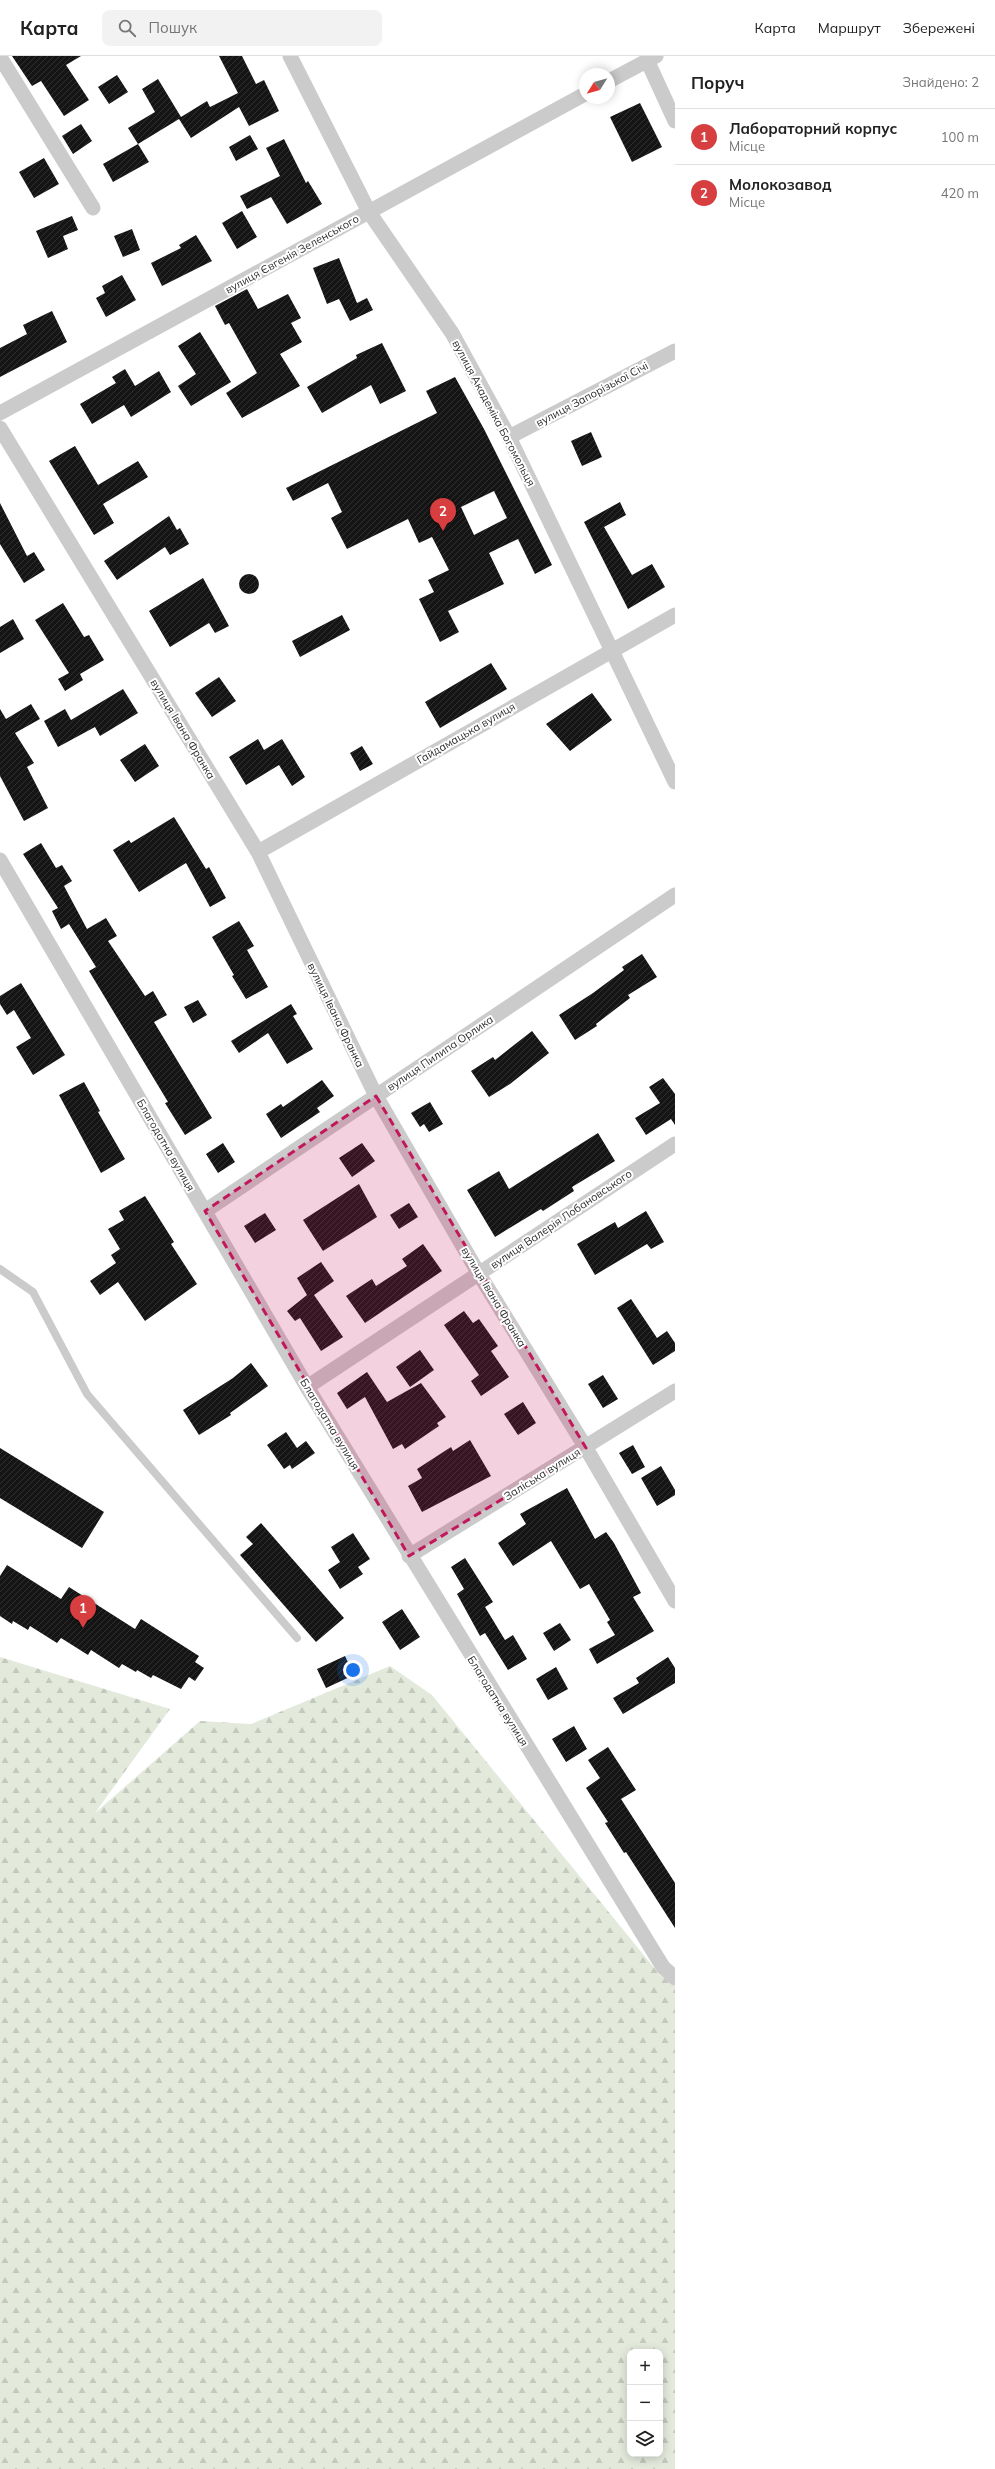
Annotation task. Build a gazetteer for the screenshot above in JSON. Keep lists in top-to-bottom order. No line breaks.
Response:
{"streets":{"street":["вулиця Євгенія Зеленського","вулиця Запорізької Січі","вулиця Академіка Богомольця","вулиця Івана Франка","Гайдамацька вулиця","вулиця Пилипа Орлика","Благодатна вулиця","вулиця Валерія Лобановського","Заліська вулиця"]},"crossings":[["вулиця Євгенія Зеленського","вулиця Академіка Богомольця"],["вулиця Запорізької Січі","вулиця Академіка Богомольця"],["вулиця Академіка Богомольця","Гайдамацька вулиця"],["вулиця Івана Франка","Гайдамацька вулиця"],["вулиця Івана Франка","вулиця Пилипа Орлика"],["вулиця Івана Франка","вулиця Валерія Лобановського"],["вулиця Івана Франка","Заліська вулиця"],["вулиця Пилипа Орлика","Благодатна вулиця"],["Благодатна вулиця","вулиця Валерія Лобановського"],["Благодатна вулиця","Заліська вулиця"]],"north":"bottom left","page":{"header":"Карта","search":"Пошук","nav":["Карта","Маршрут","Збережені"],"heading":["Поруч","Знайдено: 2"],"list":[{"mark":"1","name":"Лабораторний корпус","note":"Місце","value":"100 m"},{"mark":"2","name":"Молокозавод","note":"Місце","value":"420 m"}],"pins":["2","1"],"map_buttons":["+","−"]}}
